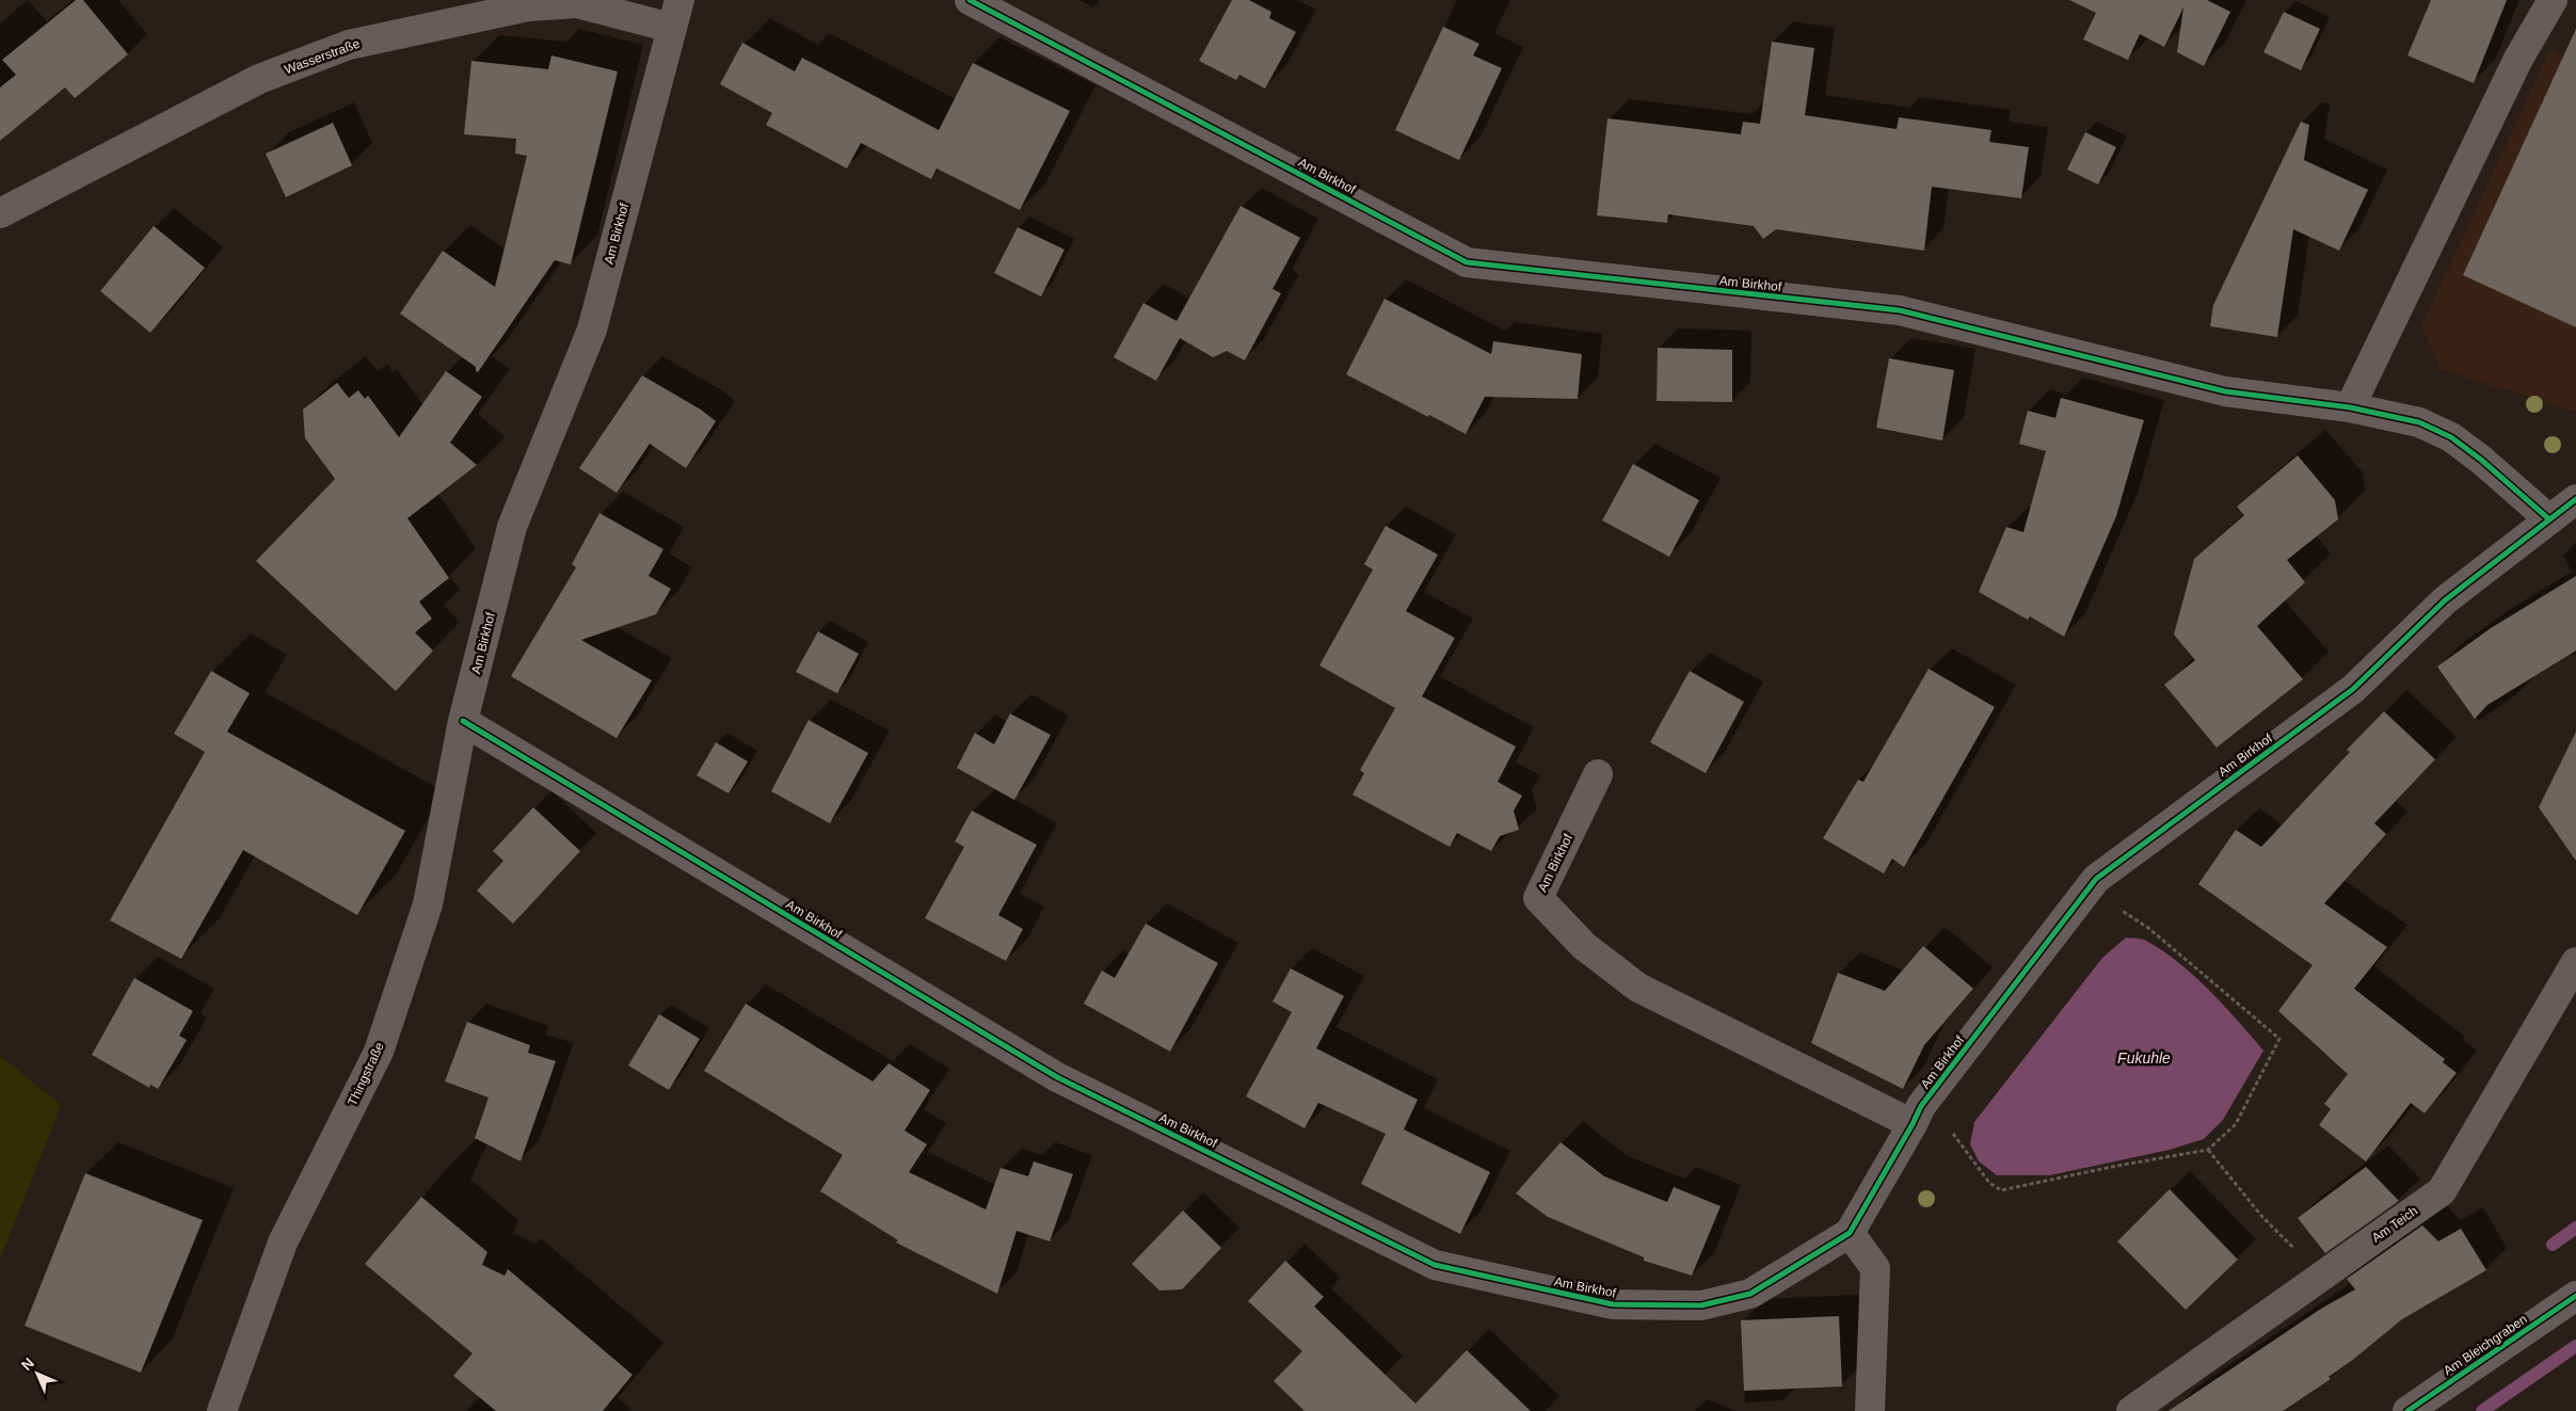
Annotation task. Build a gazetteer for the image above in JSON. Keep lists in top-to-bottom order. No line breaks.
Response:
{"streets":{"street":["Wasserstraße","Am Birkhof","Thingstraße","Am Teich","Am Bleichgraben"]},"crossings":[["Wasserstraße","Am Birkhof"],["Am Birkhof","Thingstraße"]],"water":["Fukuhle"],"north":"top left"}
